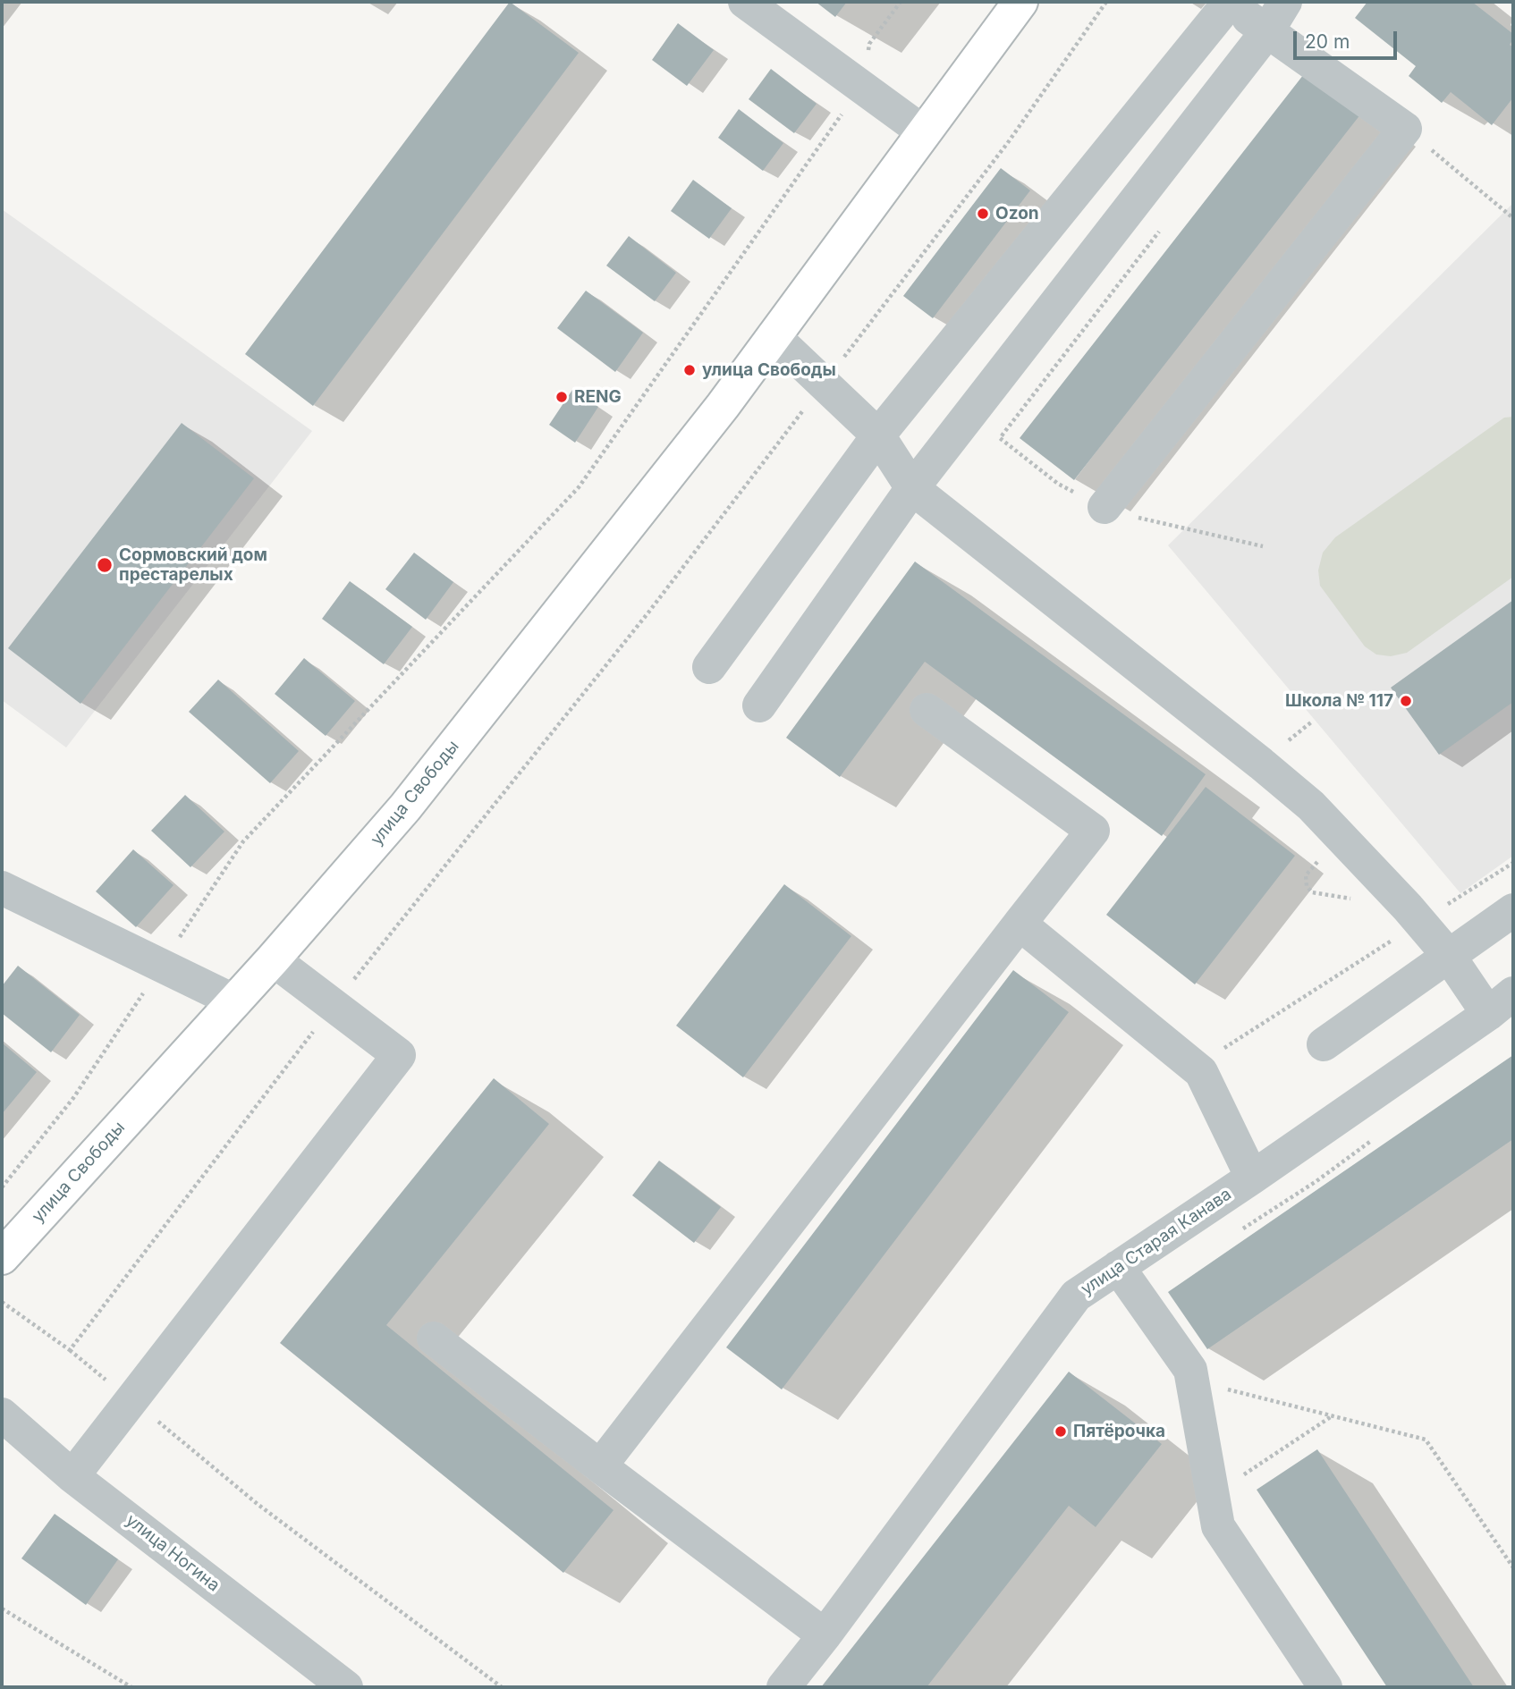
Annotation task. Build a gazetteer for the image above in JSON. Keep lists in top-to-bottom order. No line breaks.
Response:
{"streets":{"main road":["улица Свободы"],"street":["улица Старая Канава","улица Ногина"]},"places":["Ozon","улица Свободы","RENG","Сормовский дом престарелых","Школа № 117","Пятёрочка"],"scale_bar":"20 m"}
